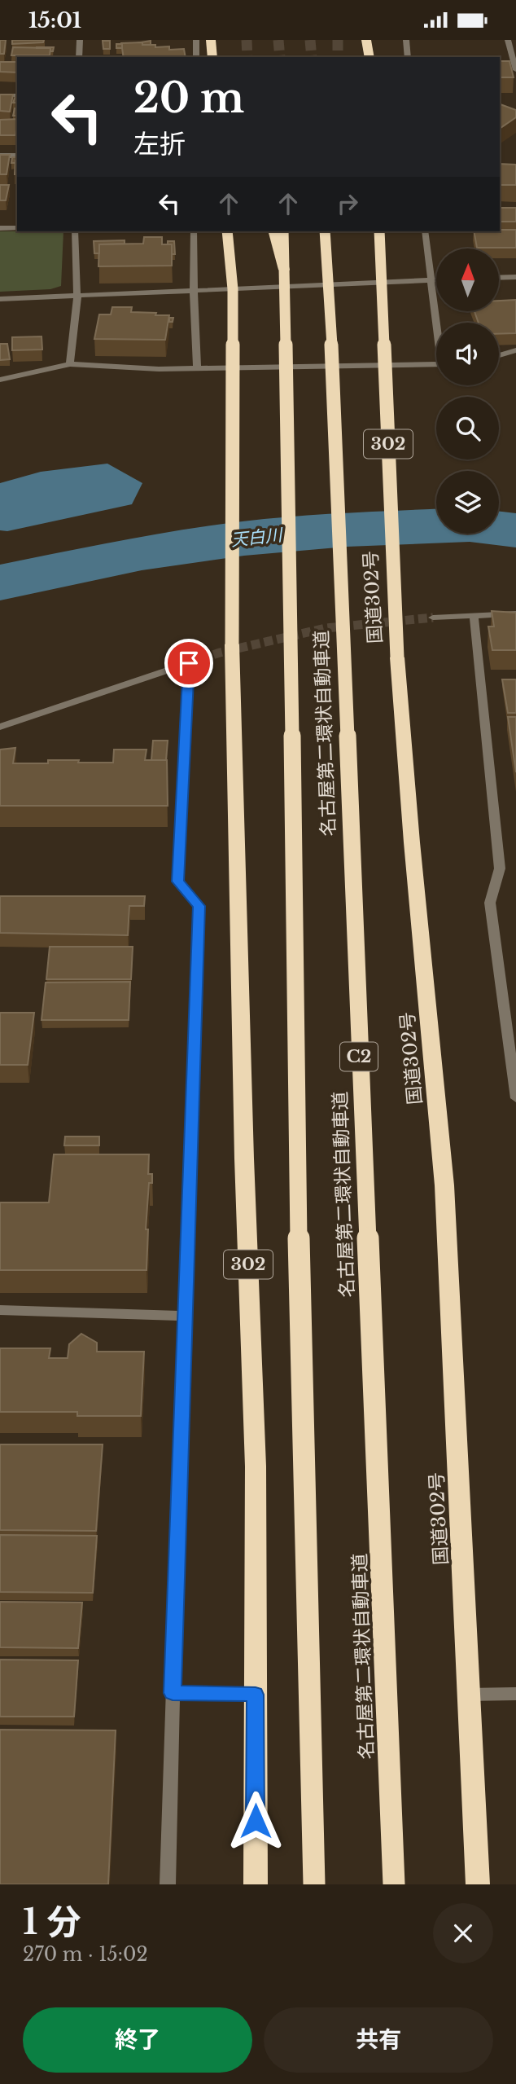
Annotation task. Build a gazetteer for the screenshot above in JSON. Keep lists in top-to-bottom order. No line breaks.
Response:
{"streets":{"highway":["302","国道302号","名古屋第二環状自動車道","C2"]},"water":["天白川"],"north":"top","page":{"status":"15:01","turn":["20 m","左折"],"heading":["1 分","270 m · 15:02"],"buttons":["終了","共有"]}}
